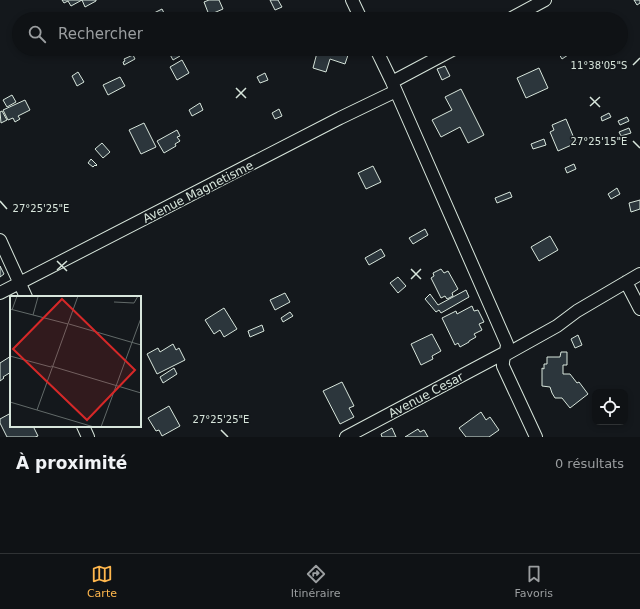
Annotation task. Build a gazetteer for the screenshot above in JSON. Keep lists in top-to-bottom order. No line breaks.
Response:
{"streets":{"street":["Avenue Magnetisme","Avenue Cesar"]},"page":{"search":"Rechercher","heading":["À proximité","0 résultats"],"nav":["Carte","Itinéraire","Favoris"]},"coordinates":["11°38'05\"S","27°25'15\"E","27°25'25\"E"]}
